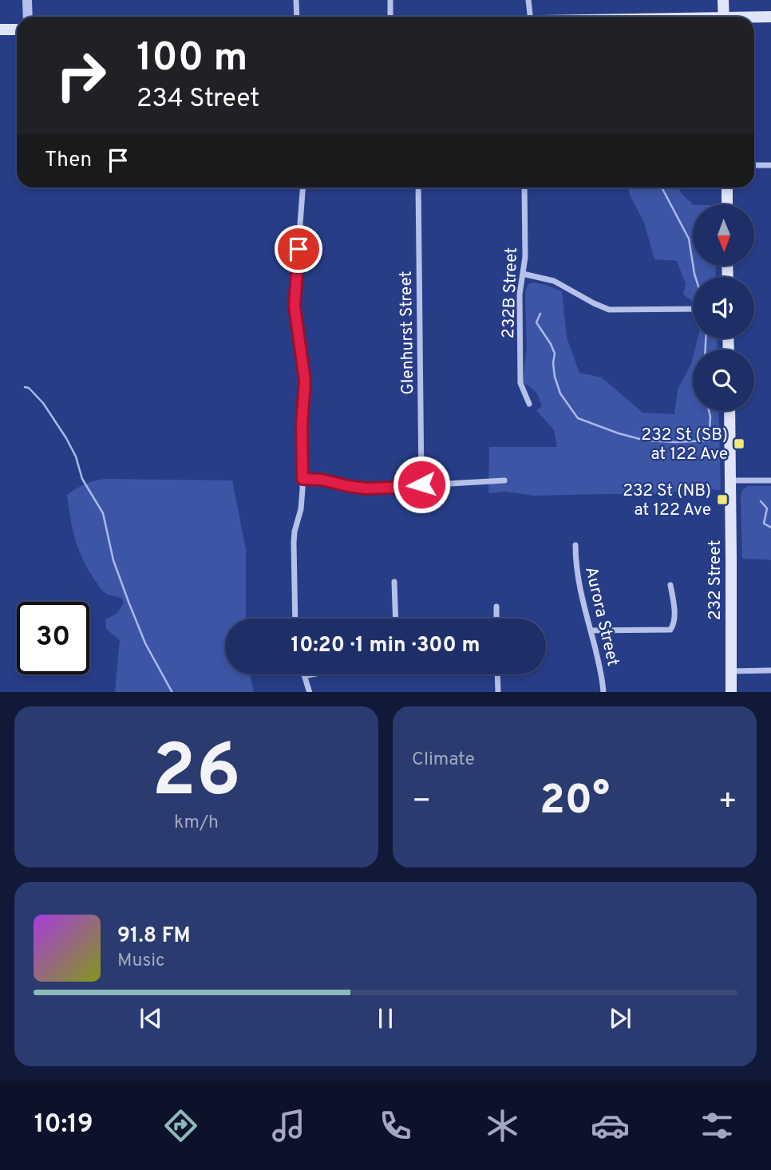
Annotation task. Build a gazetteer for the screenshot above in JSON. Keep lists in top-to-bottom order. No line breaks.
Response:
{"streets":{"main road":["232 Street"],"street":["232B Street","Glenhurst Street","Aurora Street"]},"places":{"transit":["232 St (SB) at 122 Ave","232 St (NB) at 122 Ave"]},"north":"bottom","page":{"turn":["100 m","234 Street"],"then":"Then","limit":"30","trip":"10:20 · 1 min · 300 m","tile":[["26","km/h"],"Climate"],"heat":["−","20°","+"],"song":["91.8 FM","Music"],"tabs":"10:19"}}
